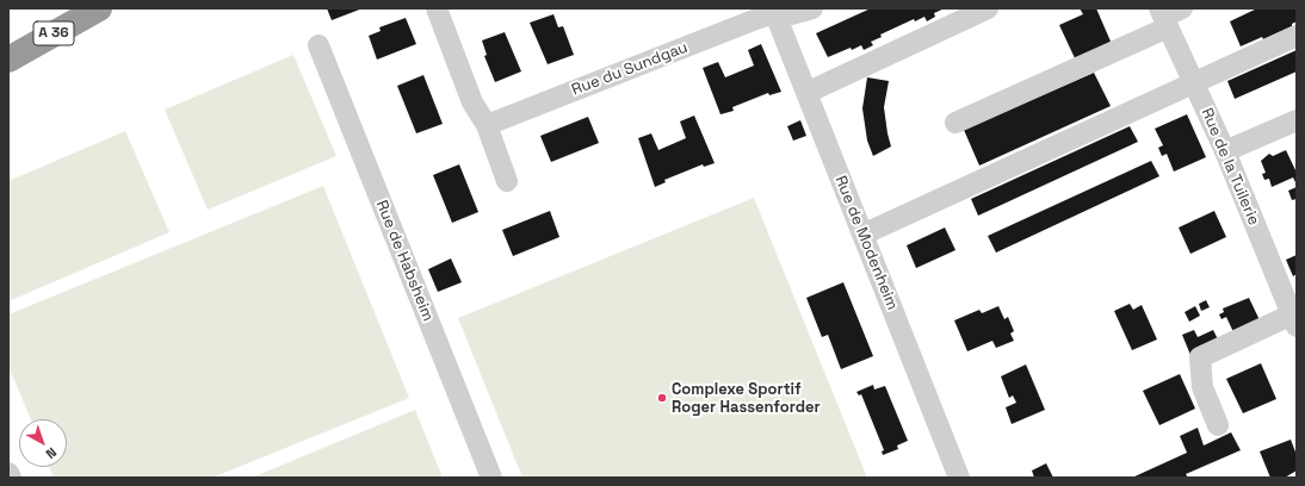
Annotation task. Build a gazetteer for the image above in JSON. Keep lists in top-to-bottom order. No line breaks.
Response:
{"streets":{"highway":["A 36"],"street":["Rue du Sundgau","Rue de la Tuilerie","Rue de Modenheim","Rue de Habsheim"]},"crossings":[["Rue du Sundgau","Rue de Modenheim"]],"places":["Complexe Sportif Roger Hassenforder"],"north":"bottom right"}
